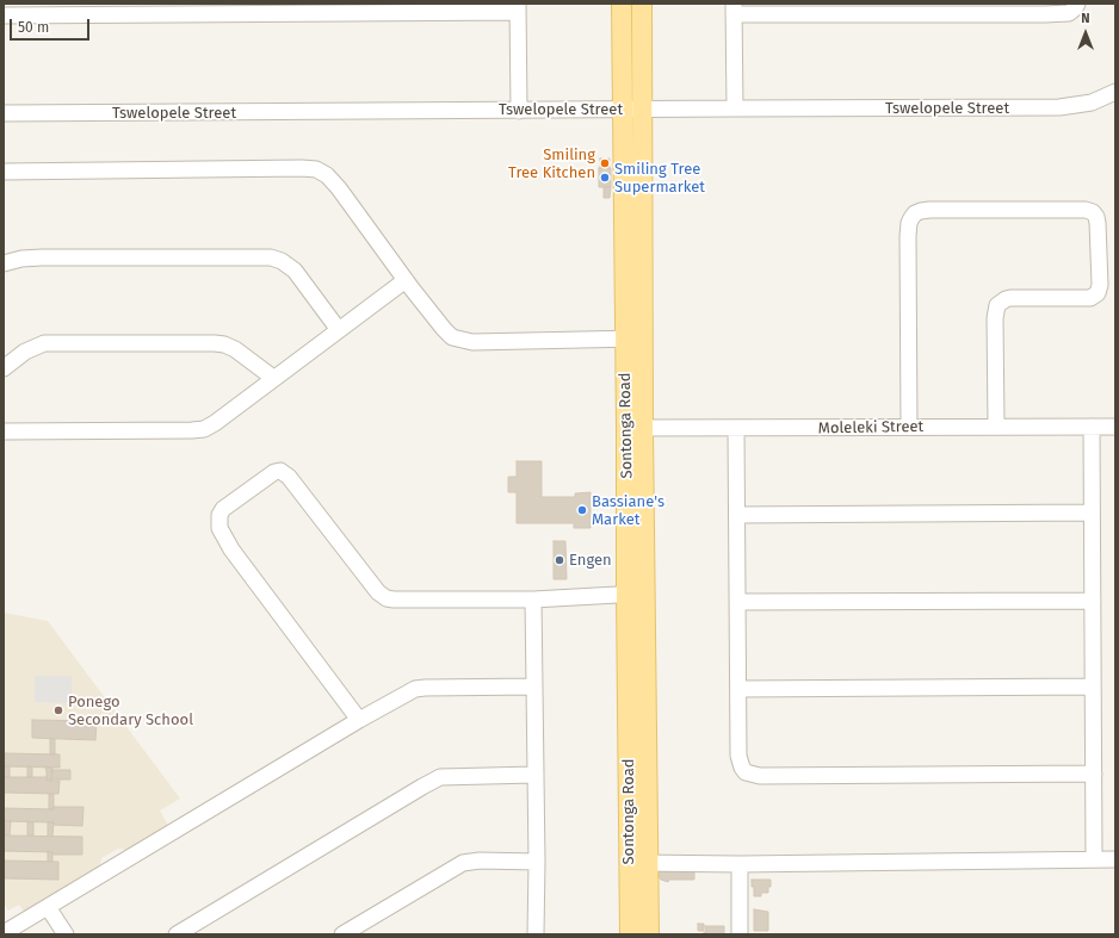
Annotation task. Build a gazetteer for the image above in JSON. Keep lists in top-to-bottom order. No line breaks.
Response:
{"streets":{"main road":["Sontonga Road"],"street":["Tswelopele Street","Moleleki Street"]},"crossings":[["Tswelopele Street","Sontonga Road"],["Sontonga Road","Moleleki Street"]],"places":["Smiling Tree Kitchen","Smiling Tree Supermarket","Bassiane's Market","Engen","Ponego Secondary School"],"scale_bar":"50 m","north":"top"}
